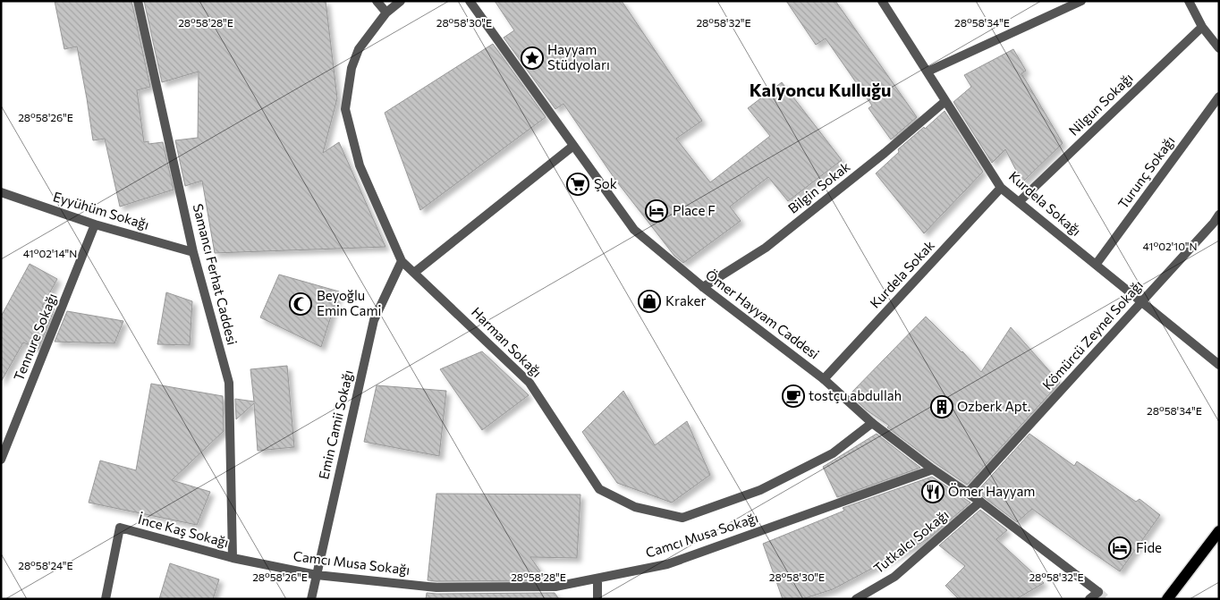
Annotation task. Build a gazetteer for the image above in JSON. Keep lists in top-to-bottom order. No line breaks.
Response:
{"streets":{"street":["Nilgun Sokağı","Turunç Sokağı","Bilgin Sokak","Kurdela Sokağı","Eyyühüm Sokağı","Samancı Ferhat Caddesi","Kurdela Sokak","Ömer Hayyam Caddesi","Kömürcü Zeynel Sokağı","Tennure Sokağı","Harman Sokağı","Emin Camii Sokağı","İnce Kaş Sokağı","Camcı Musa Sokağı","Tutkalcı Sokağı"]},"crossings":[["Nilgun Sokağı","Kurdela Sokağı"],["Turunç Sokağı","Kurdela Sokağı"],["Bilgin Sokak","Kurdela Sokağı"],["Bilgin Sokak","Ömer Hayyam Caddesi"],["Kurdela Sokağı","Kurdela Sokak"],["Kurdela Sokağı","Kömürcü Zeynel Sokağı"],["Eyyühüm Sokağı","Samancı Ferhat Caddesi"],["Eyyühüm Sokağı","Tennure Sokağı"],["Samancı Ferhat Caddesi","İnce Kaş Sokağı"],["Samancı Ferhat Caddesi","Camcı Musa Sokağı"],["Kurdela Sokak","Ömer Hayyam Caddesi"],["Ömer Hayyam Caddesi","Kömürcü Zeynel Sokağı"],["Ömer Hayyam Caddesi","Harman Sokağı"],["Ömer Hayyam Caddesi","Camcı Musa Sokağı"],["Ömer Hayyam Caddesi","Tutkalcı Sokağı"],["Harman Sokağı","Emin Camii Sokağı"],["Emin Camii Sokağı","Camcı Musa Sokağı"],["İnce Kaş Sokağı","Camcı Musa Sokağı"]],"districts":["Kalyoncu Kulluğu"],"places":{"place":["Hayyam Stüdyoları"],"supermarket":["Şok"],"hotel":["Place F","Fide"],"shop":["Kraker"],"mosque":["Beyoğlu Emin Cami"],"cafe":["tostçu abdullah"],"building":["Ozberk Apt."],"restaurant":["Ömer Hayyam"]},"coordinates":["28°58'28\"E","28°58'30\"E","28°58'32\"E","28°58'34\"E","28°58'26\"E","41°02'10\"N","41°02'14\"N","28°58'24\"E"]}
